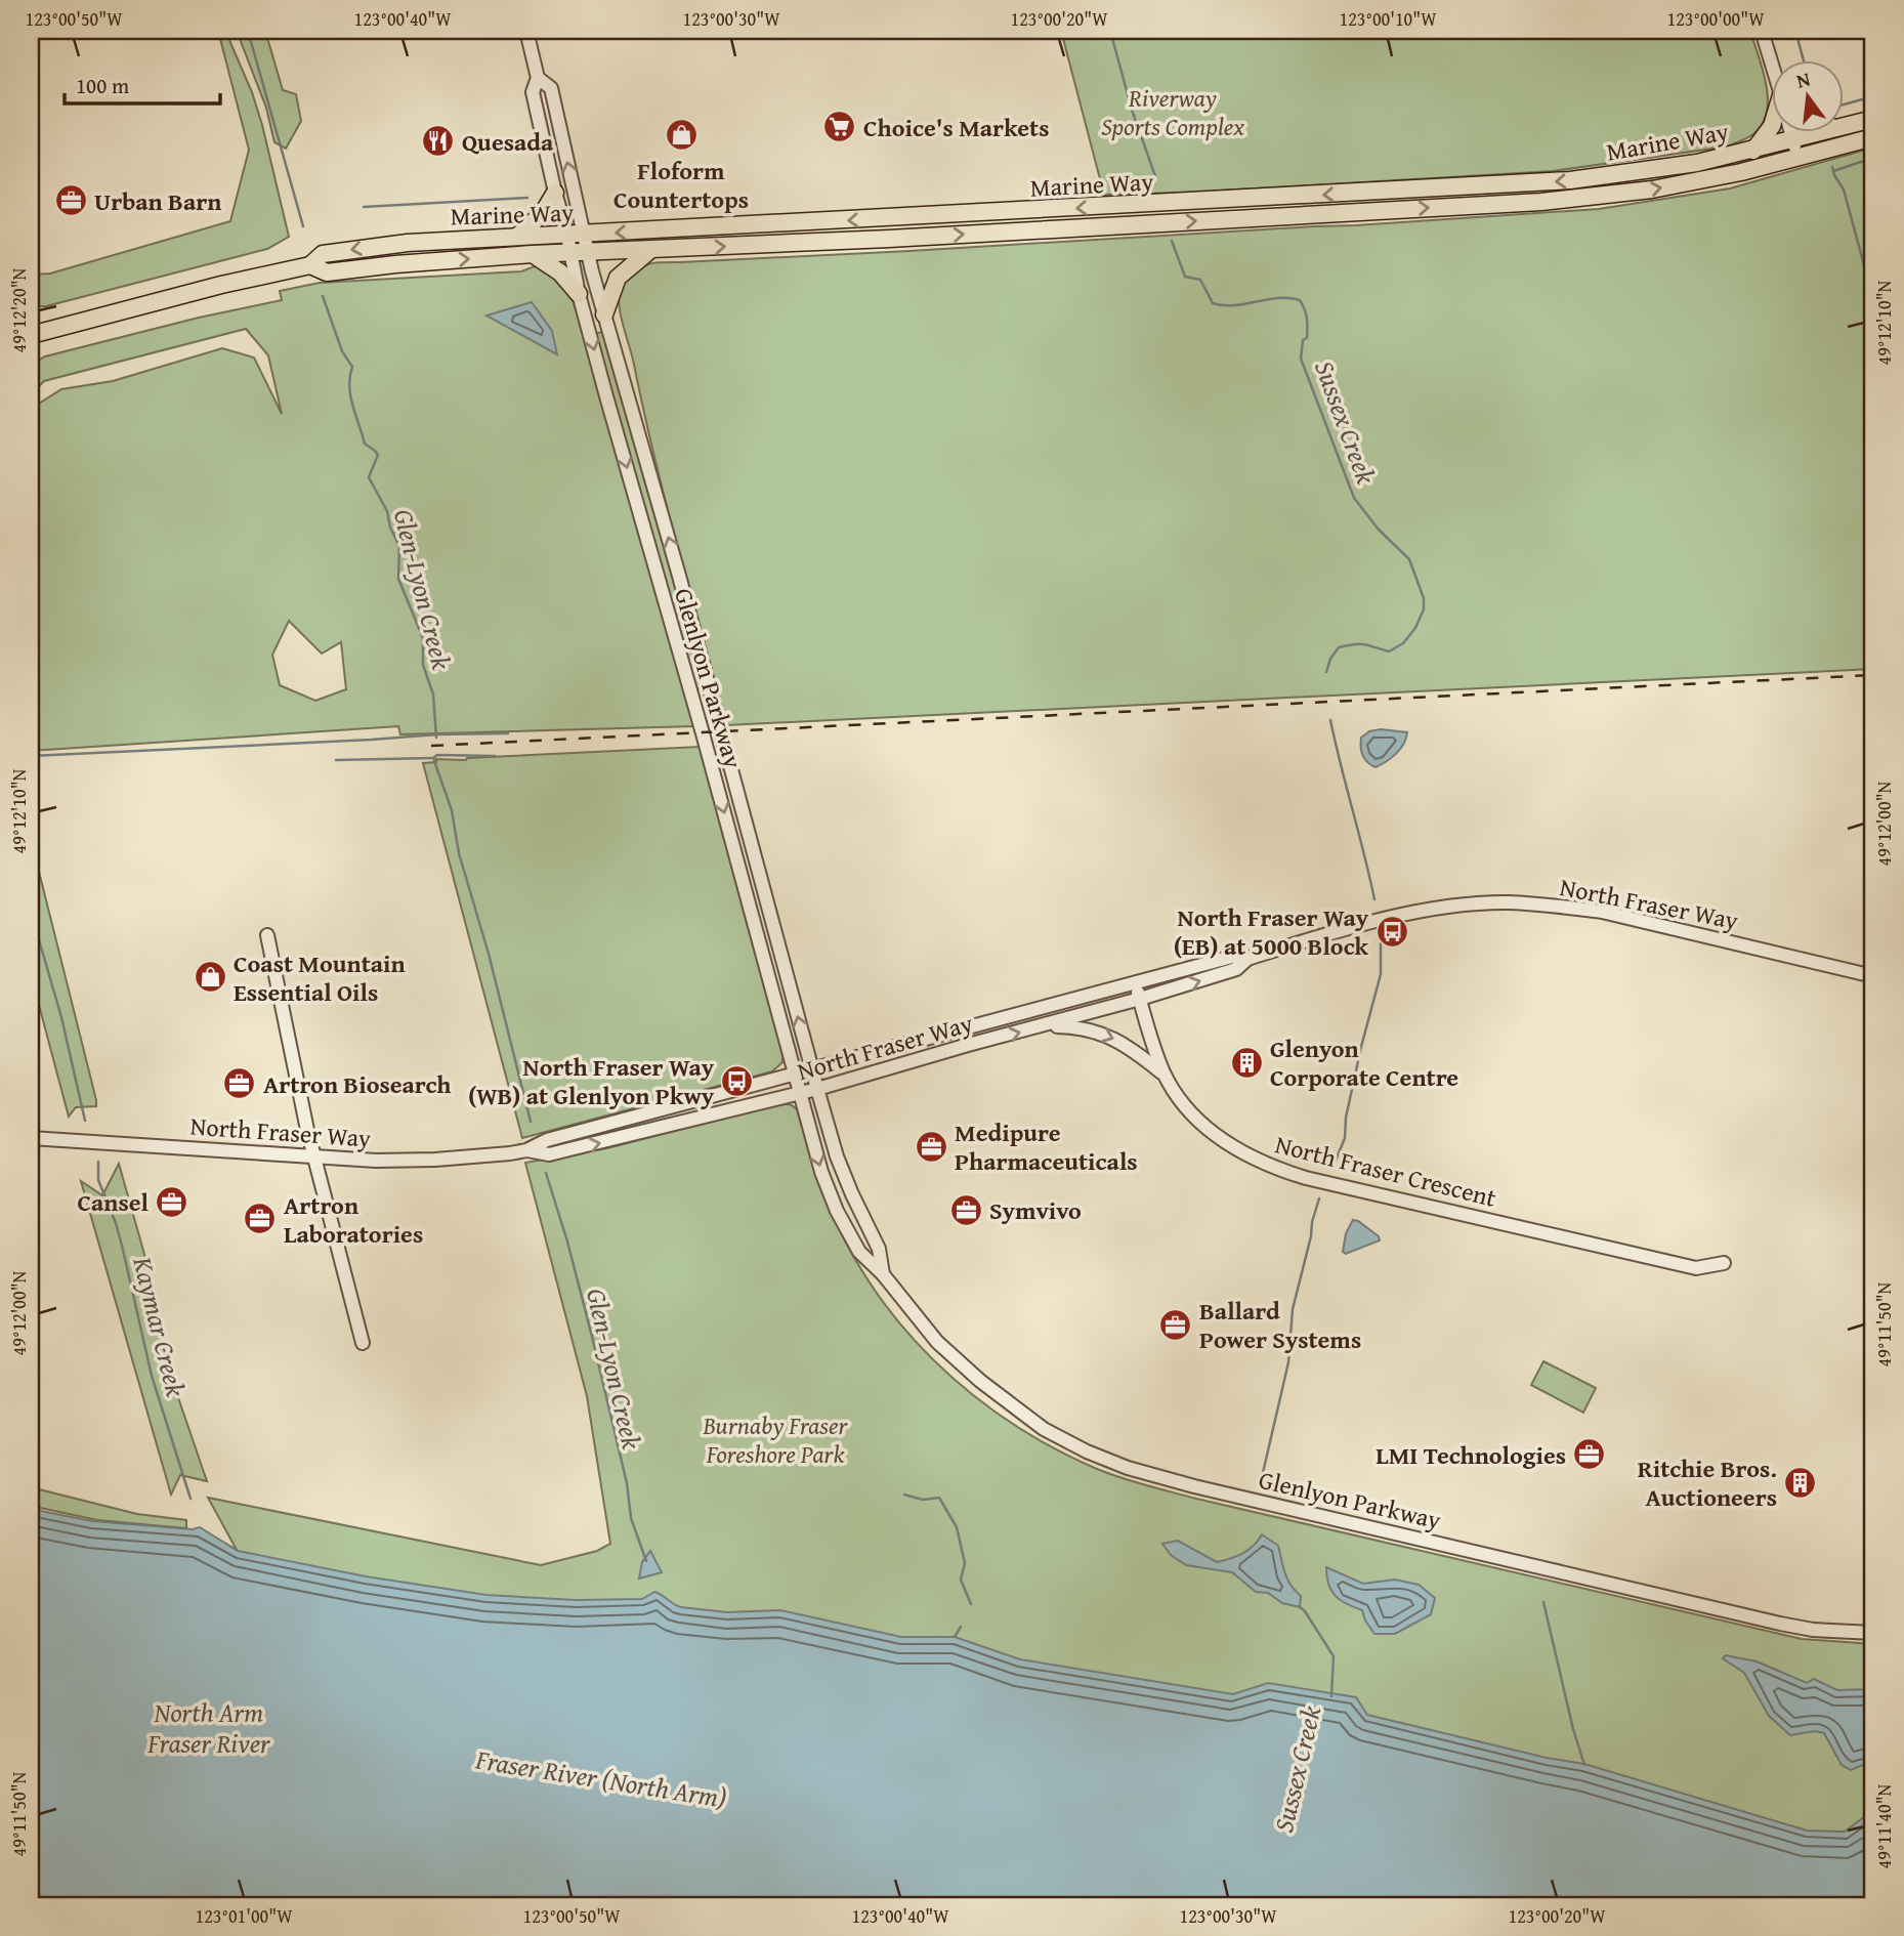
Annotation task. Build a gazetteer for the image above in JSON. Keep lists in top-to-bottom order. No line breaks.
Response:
{"streets":{"main road":["Marine Way"],"street":["Glenlyon Parkway","North Fraser Way","North Fraser Crescent"]},"crossings":[["Marine Way","Glenlyon Parkway"],["Glenlyon Parkway","North Fraser Way"],["North Fraser Way","North Fraser Crescent"]],"water":["Sussex Creek","Glen-Lyon Creek","Kaymar Creek","North Arm Fraser River","Fraser River (North Arm)"],"parks":["Riverway Sports Complex","Burnaby Fraser Foreshore Park"],"places":{"supermarket":["Choice's Markets"],"shop":["Floform Countertops","Coast Mountain Essential Oils"],"restaurant":["Quesada"],"office":["Urban Barn","Artron Biosearch","Medipure Pharmaceuticals","Cansel","Symvivo","Artron Laboratories","Ballard Power Systems","LMI Technologies"],"bus stop":["North Fraser Way (EB) at 5000 Block","North Fraser Way (WB) at Glenlyon Pkwy"],"building":["Glenyon Corporate Centre","Ritchie Bros. Auctioneers"]},"scale_bar":"100 m","north":"top","coordinates":["123°00'50\"W","123°00'40\"W","123°00'30\"W","123°00'20\"W","123°00'10\"W","123°00'00\"W","49°12'20\"N","49°12'10\"N","49°12'00\"N","49°11'50\"N","49°11'40\"N","123°01'00\"W"]}
